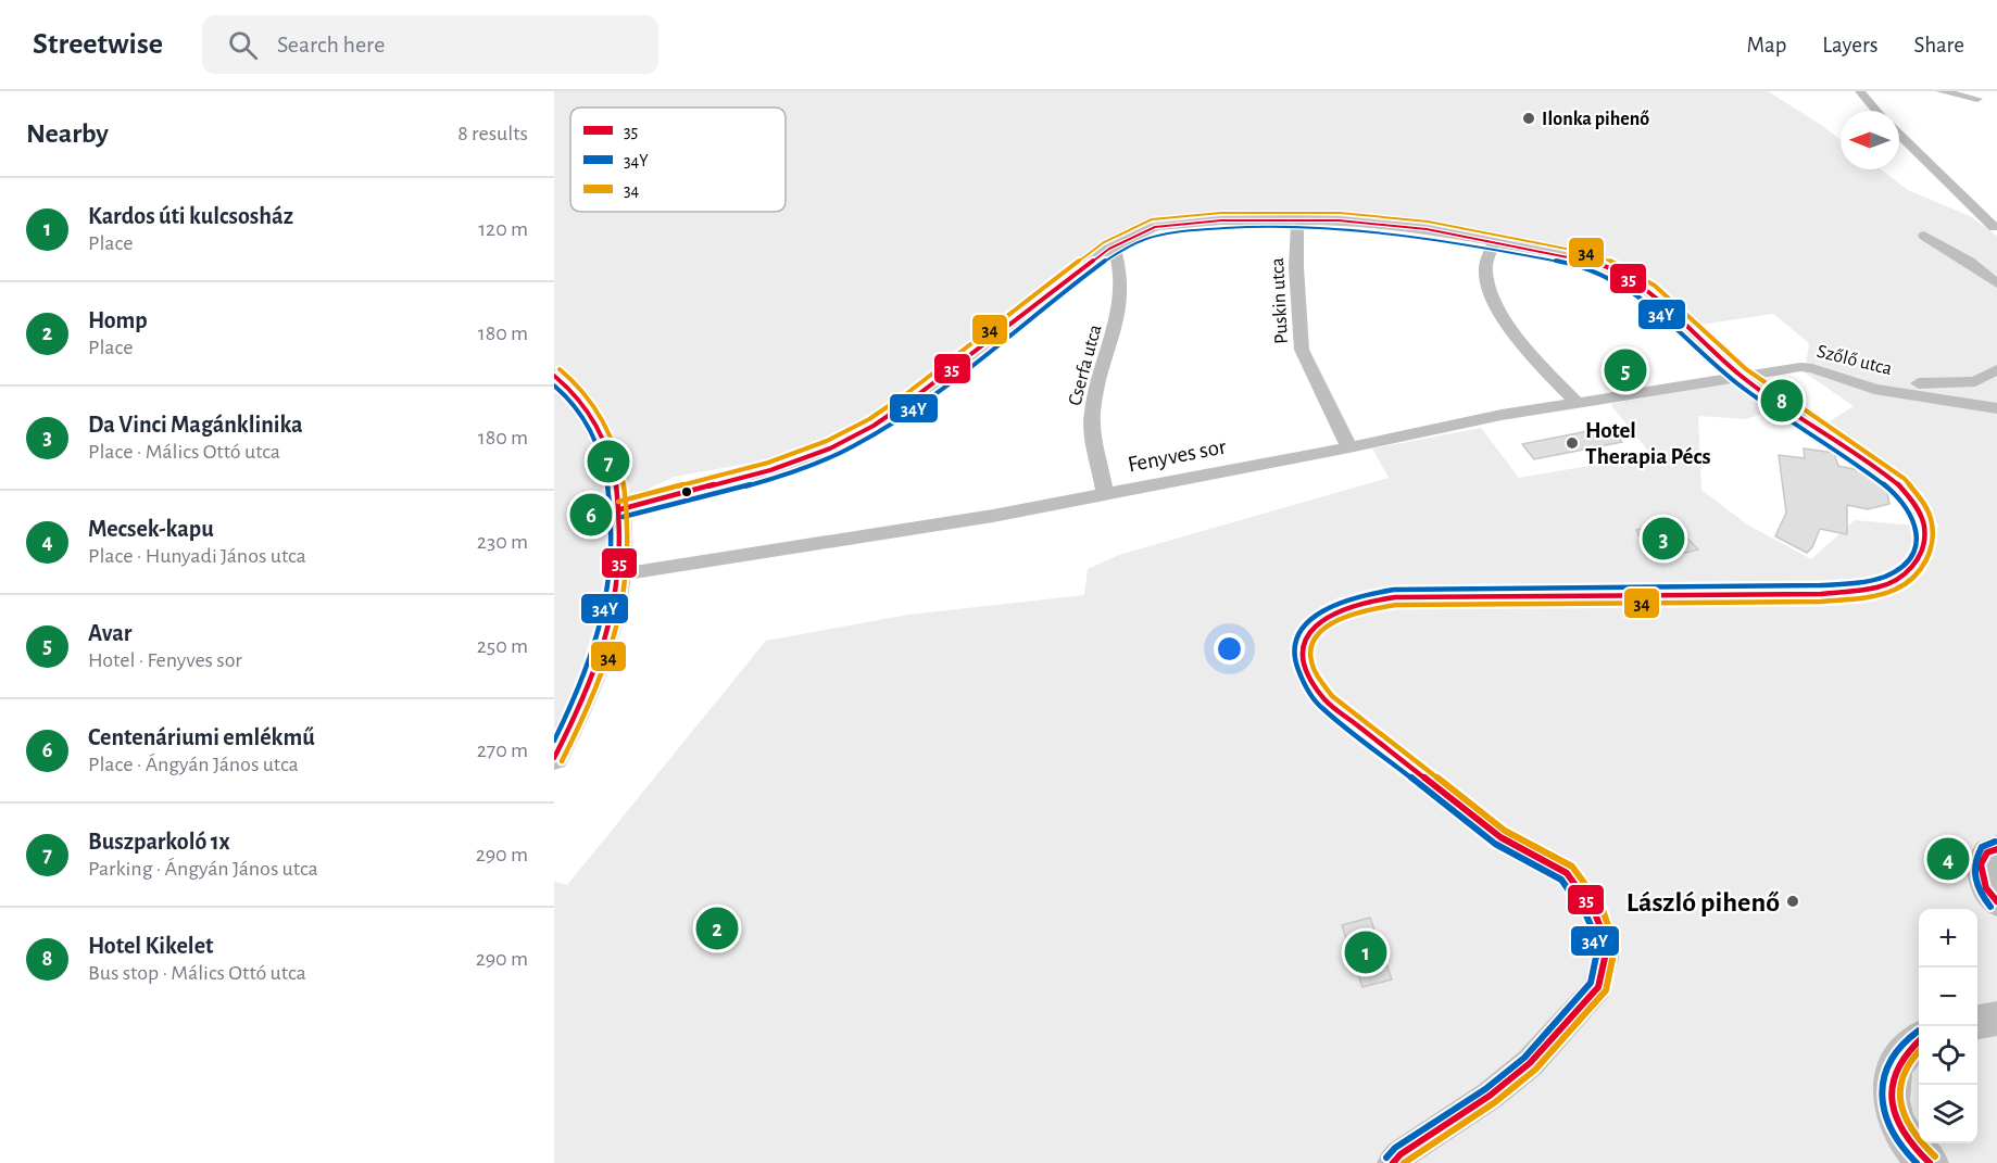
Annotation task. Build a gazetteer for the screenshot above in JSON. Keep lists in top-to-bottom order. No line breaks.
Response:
{"streets":{"street":["Puskin utca","Szőlő utca","Cserfa utca","Fenyves sor"]},"crossings":[["Puskin utca","Fenyves sor"],["Szőlő utca","Fenyves sor"],["Cserfa utca","Fenyves sor"]],"places":["Ilonka pihenő","Hotel Therapia Pécs","László pihenő"],"lines":["transit line 34","transit line 35","transit line 34Y"],"legend":["35","34Y","34"],"north":"left","page":{"header":"Streetwise","search":"Search here","nav":["Map","Layers","Share"],"heading":["Nearby","8 results"],"list":[{"mark":"1","name":"Kardos úti kulcsosház","note":"Place","value":"120 m"},{"mark":"2","name":"Homp","note":"Place","value":"180 m"},{"mark":"3","name":"Da Vinci Magánklinika","note":"Place · Málics Ottó utca","value":"180 m"},{"mark":"4","name":"Mecsek-kapu","note":"Place · Hunyadi János utca","value":"230 m"},{"mark":"5","name":"Avar","note":"Hotel · Fenyves sor","value":"250 m"},{"mark":"6","name":"Centenáriumi emlékmű","note":"Place · Ángyán János utca","value":"270 m"},{"mark":"7","name":"Buszparkoló 1x","note":"Parking · Ángyán János utca","value":"290 m"},{"mark":"8","name":"Hotel Kikelet","note":"Bus stop · Málics Ottó utca","value":"290 m"}],"pins":["5","8","7","6","3","4","2","1"],"map_buttons":["+","−"]}}
